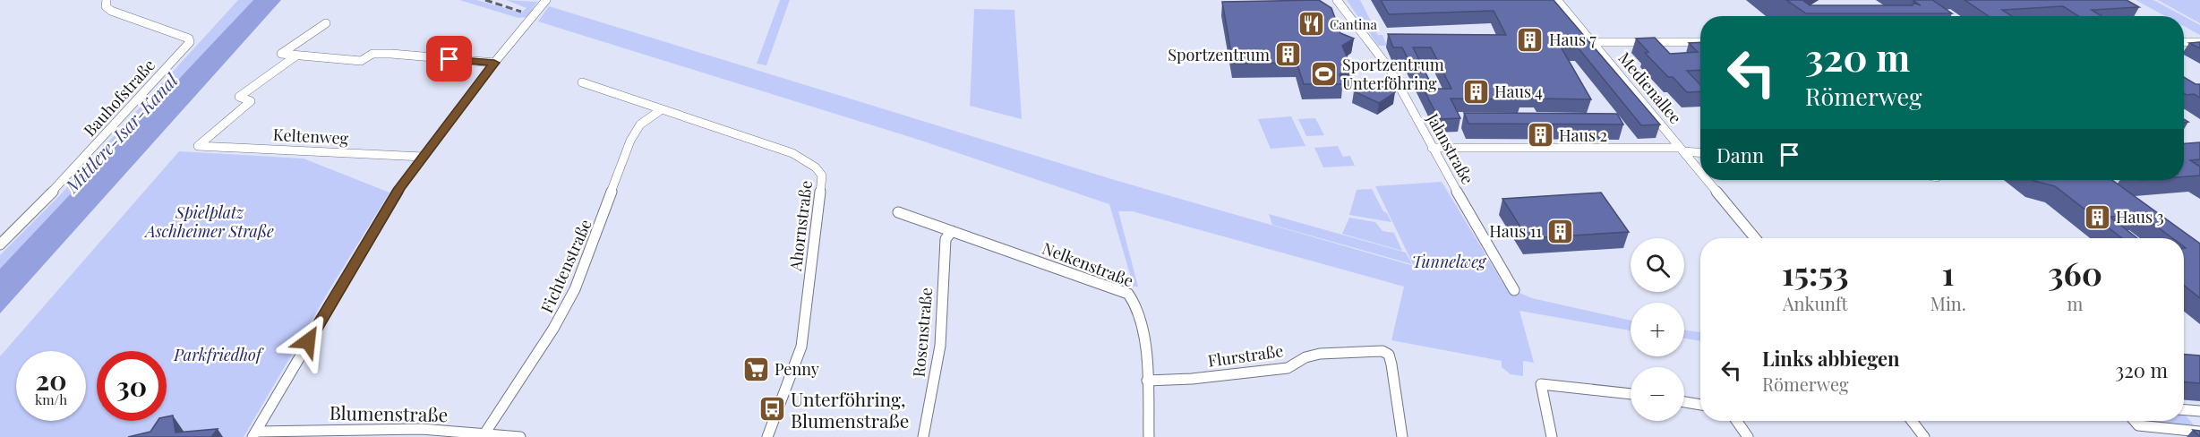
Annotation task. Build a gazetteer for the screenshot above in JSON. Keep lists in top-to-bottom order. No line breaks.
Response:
{"streets":{"street":["Medienallee","Bauhofstraße","Keltenweg","Jahnstraße","Ahornstraße","Nelkenstraße","Fichtenstraße","Rosenstraße","Flurstraße","Blumenstraße"]},"crossings":[["Ahornstraße","Fichtenstraße"],["Nelkenstraße","Rosenstraße"],["Nelkenstraße","Flurstraße"],["Fichtenstraße","Blumenstraße"]],"water":["Mittlere-Isar-Kanal"],"parks":["Spielplatz Aschheimer Straße","Tunnelweg","Parkfriedhof"],"places":{"restaurant":["Cantina"],"building":["Haus 7","Sportzentrum","Haus 4","Haus 2","Haus 3","Haus 11"],"sports":["Sportzentrum Unterföhring"],"supermarket":["Penny"],"bus stop":["Unterföhring, Blumenstraße"]},"page":{"turn":["320 m","Römerweg"],"then":"Dann","map_buttons":["+","−"],"eta":["15:53","Ankunft","1","Min.","360","m"],"list":[{"name":"Links abbiegen","note":"Römerweg","value":"320 m"}],"speed":"20 km/h","limit":"30"}}
